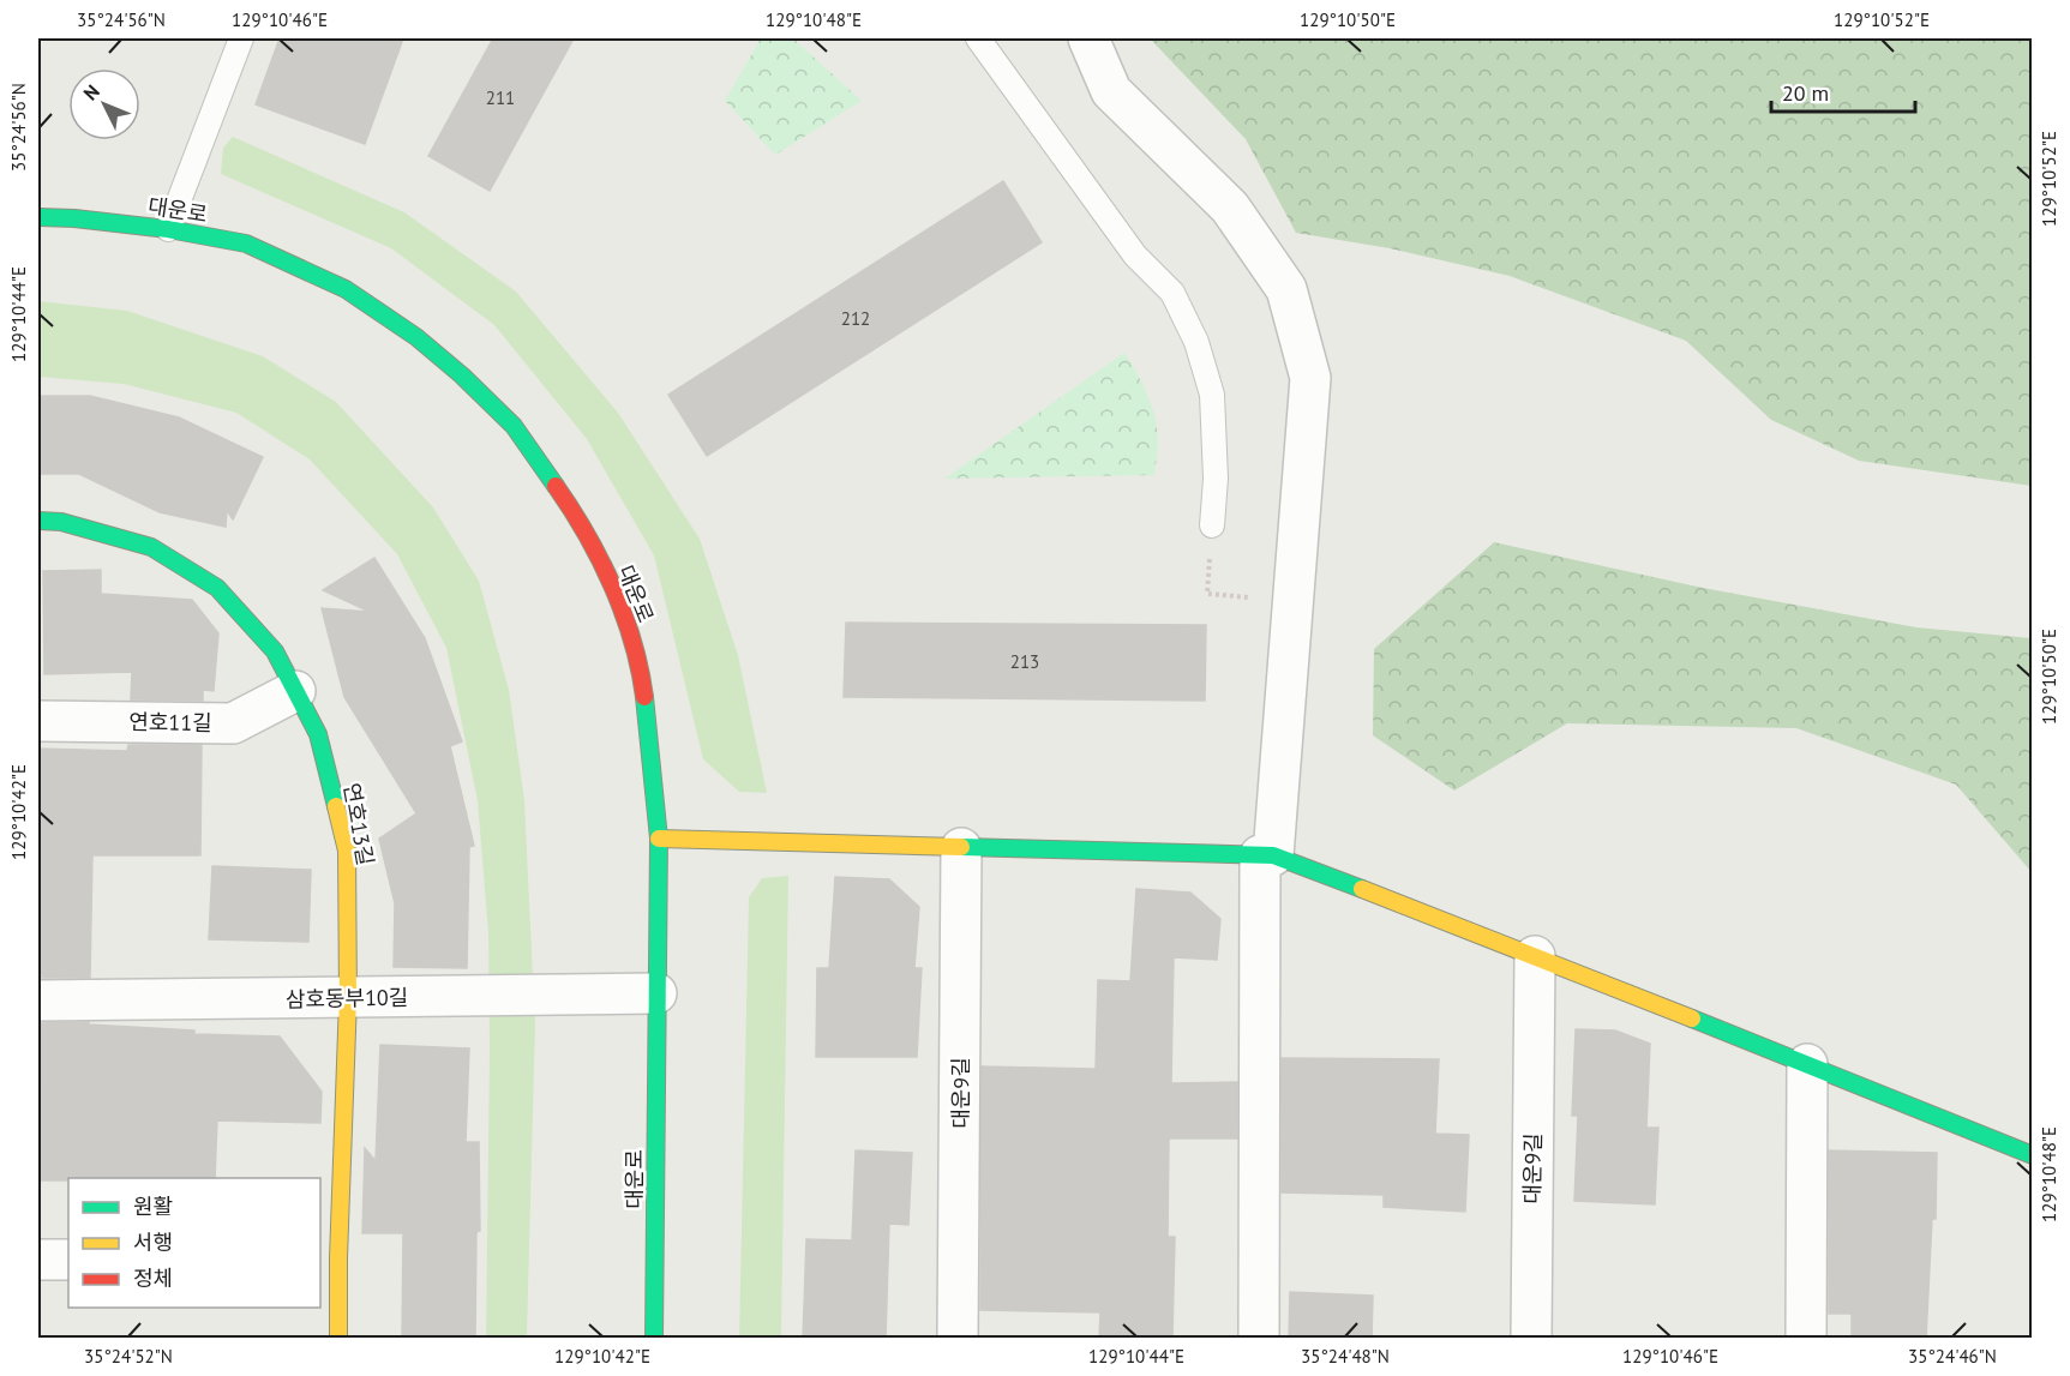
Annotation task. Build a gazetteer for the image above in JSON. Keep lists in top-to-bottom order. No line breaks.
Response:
{"streets":{"street":["대운로","연호11길","연호13길","삼호동부10길","대운9길"]},"crossings":[["대운로","삼호동부10길"],["연호11길","연호13길"],["연호13길","삼호동부10길"]],"house_numbers":["211","212","213"],"legend":["원활","서행","정체"],"scale_bar":"20 m","north":"top left","coordinates":["35°24'56\"N","129°10'46\"E","129°10'48\"E","129°10'50\"E","129°10'52\"E","129°10'44\"E","129°10'42\"E","35°24'52\"N","35°24'48\"N","35°24'46\"N"]}
